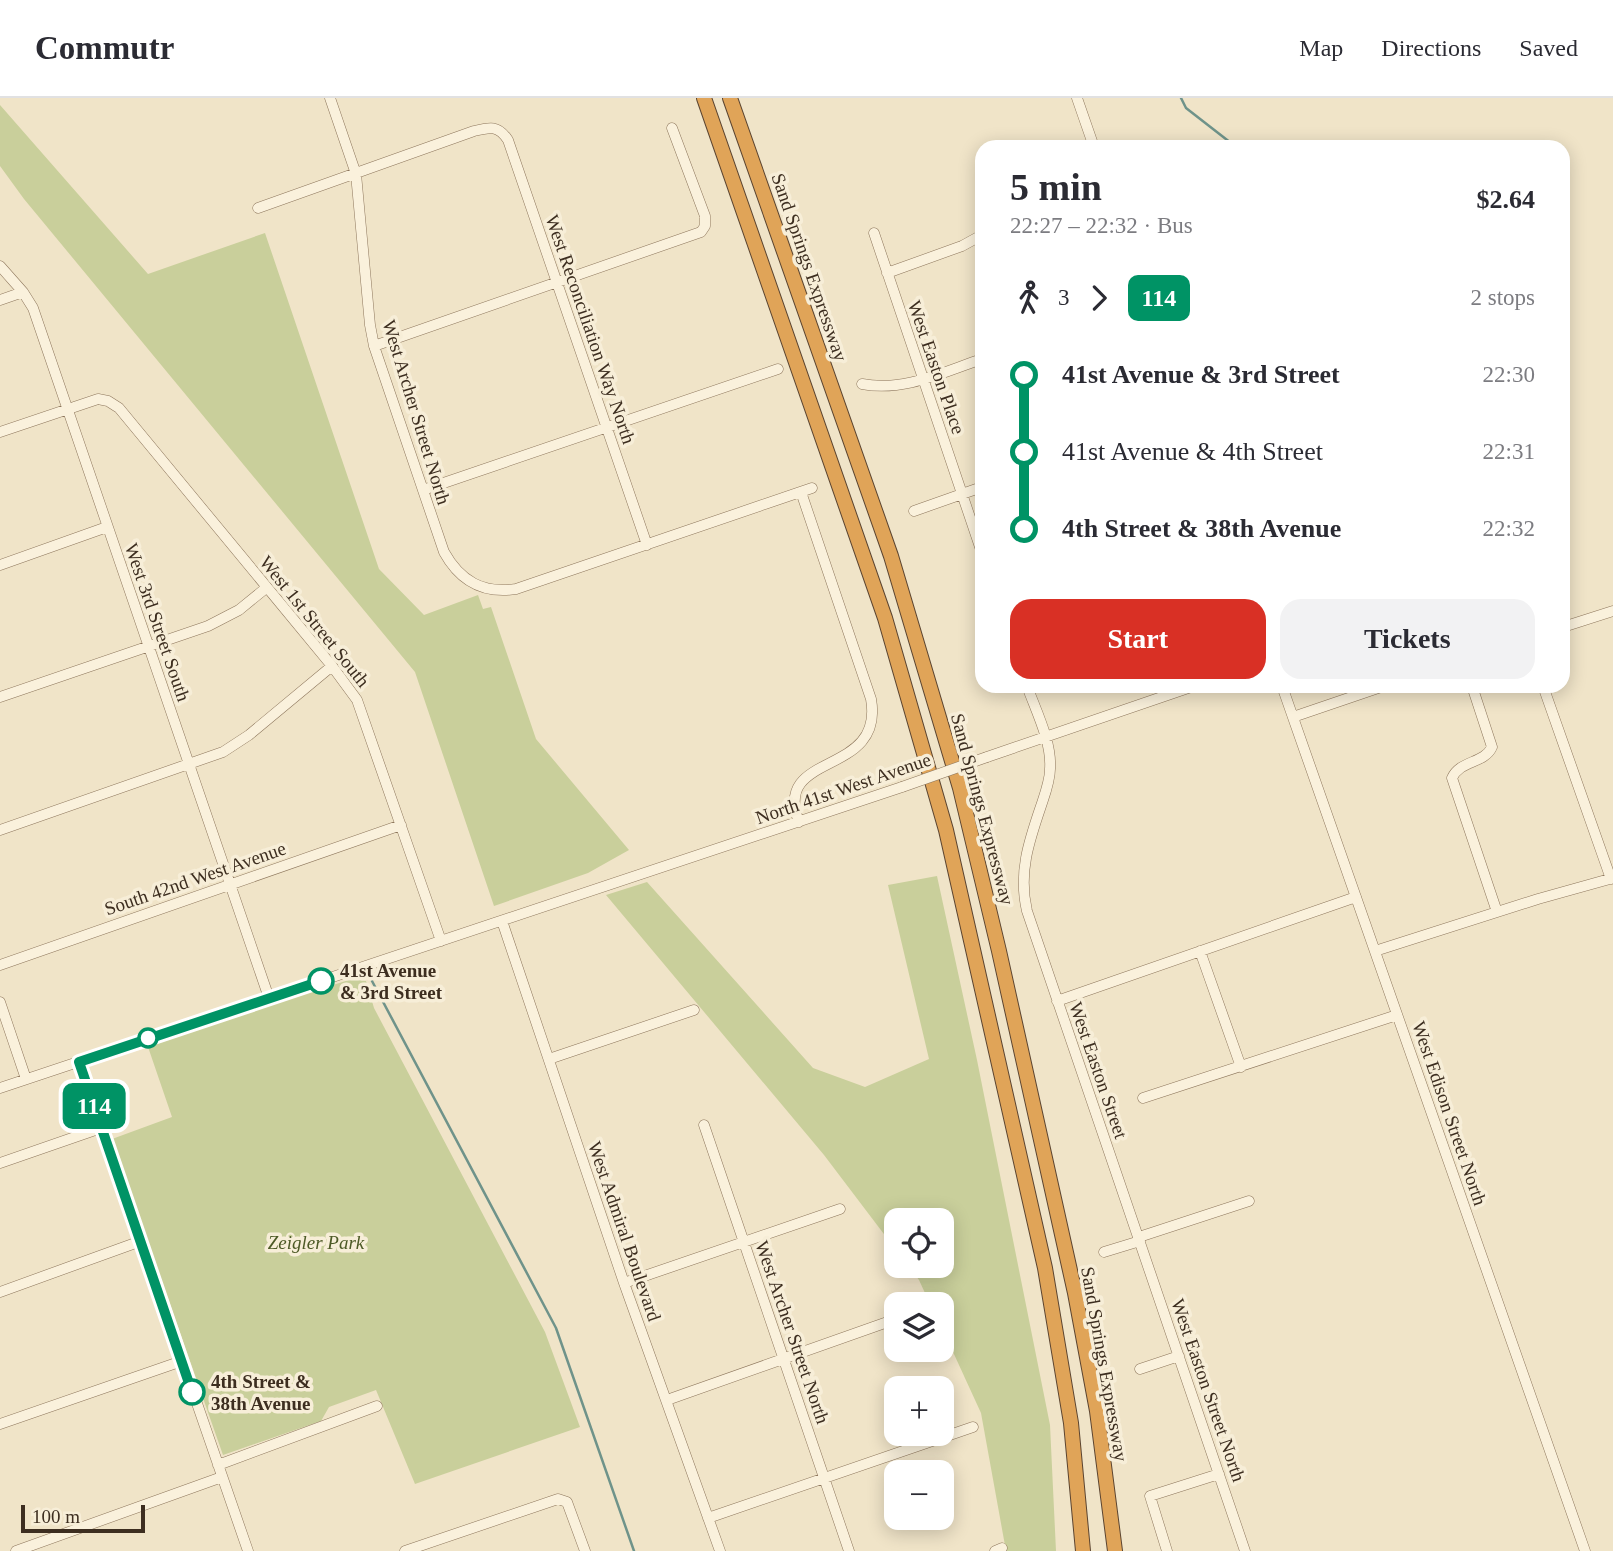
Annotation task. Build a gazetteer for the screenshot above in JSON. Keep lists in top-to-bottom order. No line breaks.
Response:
{"streets":{"highway":["Sand Springs Expressway"],"street":["West Reconciliation Way North","West Easton Place","West Archer Street North","West 1st Street South","West 3rd Street South","North 41st West Avenue","South 42nd West Avenue","West Easton Street","West Edison Street North","West Admiral Boulevard","West Easton Street North"]},"crossings":[["West Reconciliation Way North","West Archer Street North"],["West 1st Street South","West 3rd Street South"],["West 1st Street South","North 41st West Avenue"],["West 1st Street South","South 42nd West Avenue"],["West 3rd Street South","North 41st West Avenue"],["West 3rd Street South","South 42nd West Avenue"],["North 41st West Avenue","West Easton Street"],["North 41st West Avenue","West Admiral Boulevard"],["West Easton Street","West Easton Street North"]],"parks":["Zeigler Park"],"places":["41st Avenue & 3rd Street","4th Street & 38th Avenue"],"lines":["bus line 114"],"scale_bar":"100 m","page":{"header":"Commutr","nav":["Map","Directions","Saved"],"on_map":"114","heading":["5 min","22:27 – 22:32 · Bus","$2.64"],"legs":["3","114","2 stops"],"list":[{"name":"41st Avenue & 3rd Street","value":"22:30"},{"name":"41st Avenue & 4th Street","value":"22:31"},{"name":"4th Street & 38th Avenue","value":"22:32"}],"buttons":["Start","Tickets"],"map_buttons":["+","−"],"scale":"100 m"}}
